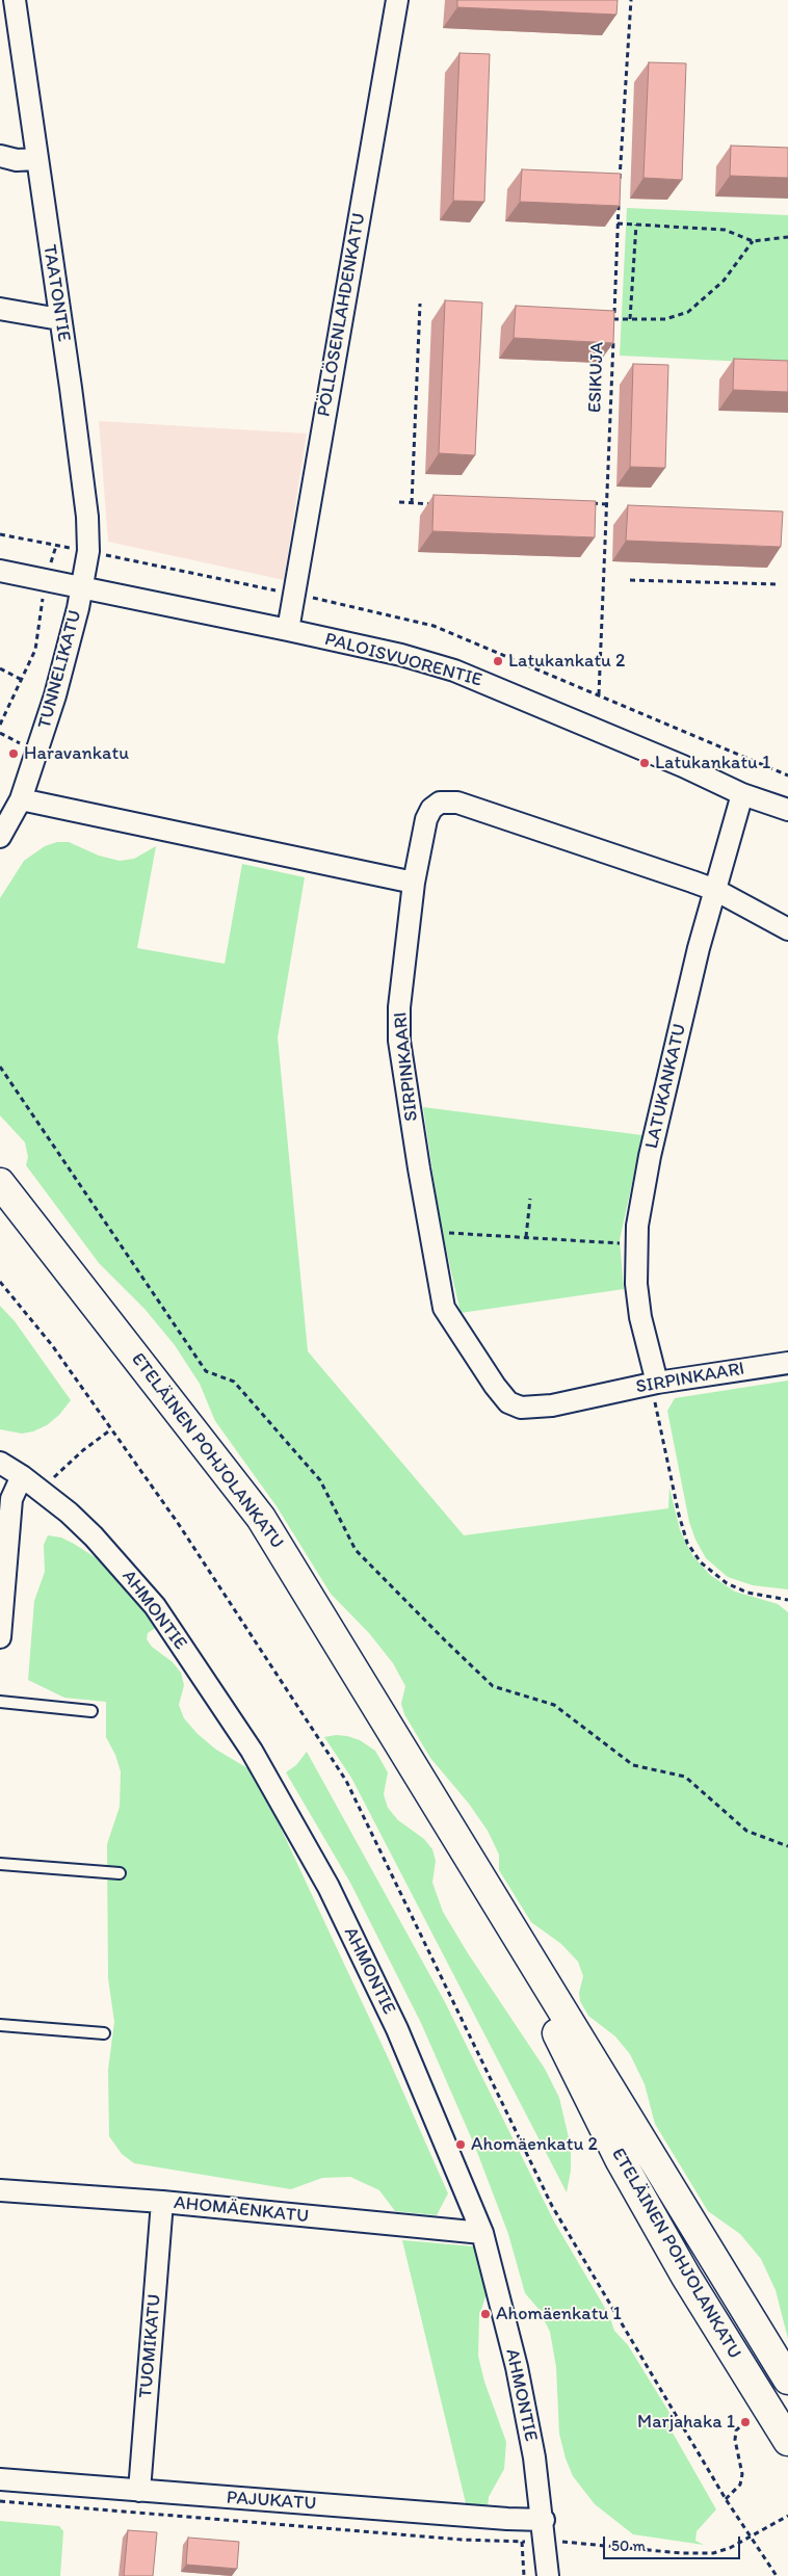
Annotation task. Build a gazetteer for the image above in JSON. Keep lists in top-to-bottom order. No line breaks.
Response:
{"streets":{"main road":["ETELÄINEN POHJOLANKATU"],"street":["TAATONTIE","PÖLLÖSENLAHDENKATU","PALOISVUORENTIE","TUNNELIKATU","SIRPINKAARI","LATUKANKATU","AHMONTIE","AHOMÄENKATU","TUOMIKATU","PAJUKATU"],"path":["ESIKUJA"]},"crossings":[["TAATONTIE","PALOISVUORENTIE"],["TAATONTIE","TUNNELIKATU"],["PÖLLÖSENLAHDENKATU","PALOISVUORENTIE"],["PALOISVUORENTIE","TUNNELIKATU"],["PALOISVUORENTIE","LATUKANKATU"],["SIRPINKAARI","LATUKANKATU"],["AHMONTIE","AHOMÄENKATU"],["AHMONTIE","PAJUKATU"],["AHOMÄENKATU","TUOMIKATU"],["TUOMIKATU","PAJUKATU"]],"places":["Latukankatu 2","Haravankatu","Latukankatu 1","Ahomäenkatu 2","Ahomäenkatu 1","Marjahaka 1"],"scale_bar":"50 m"}
